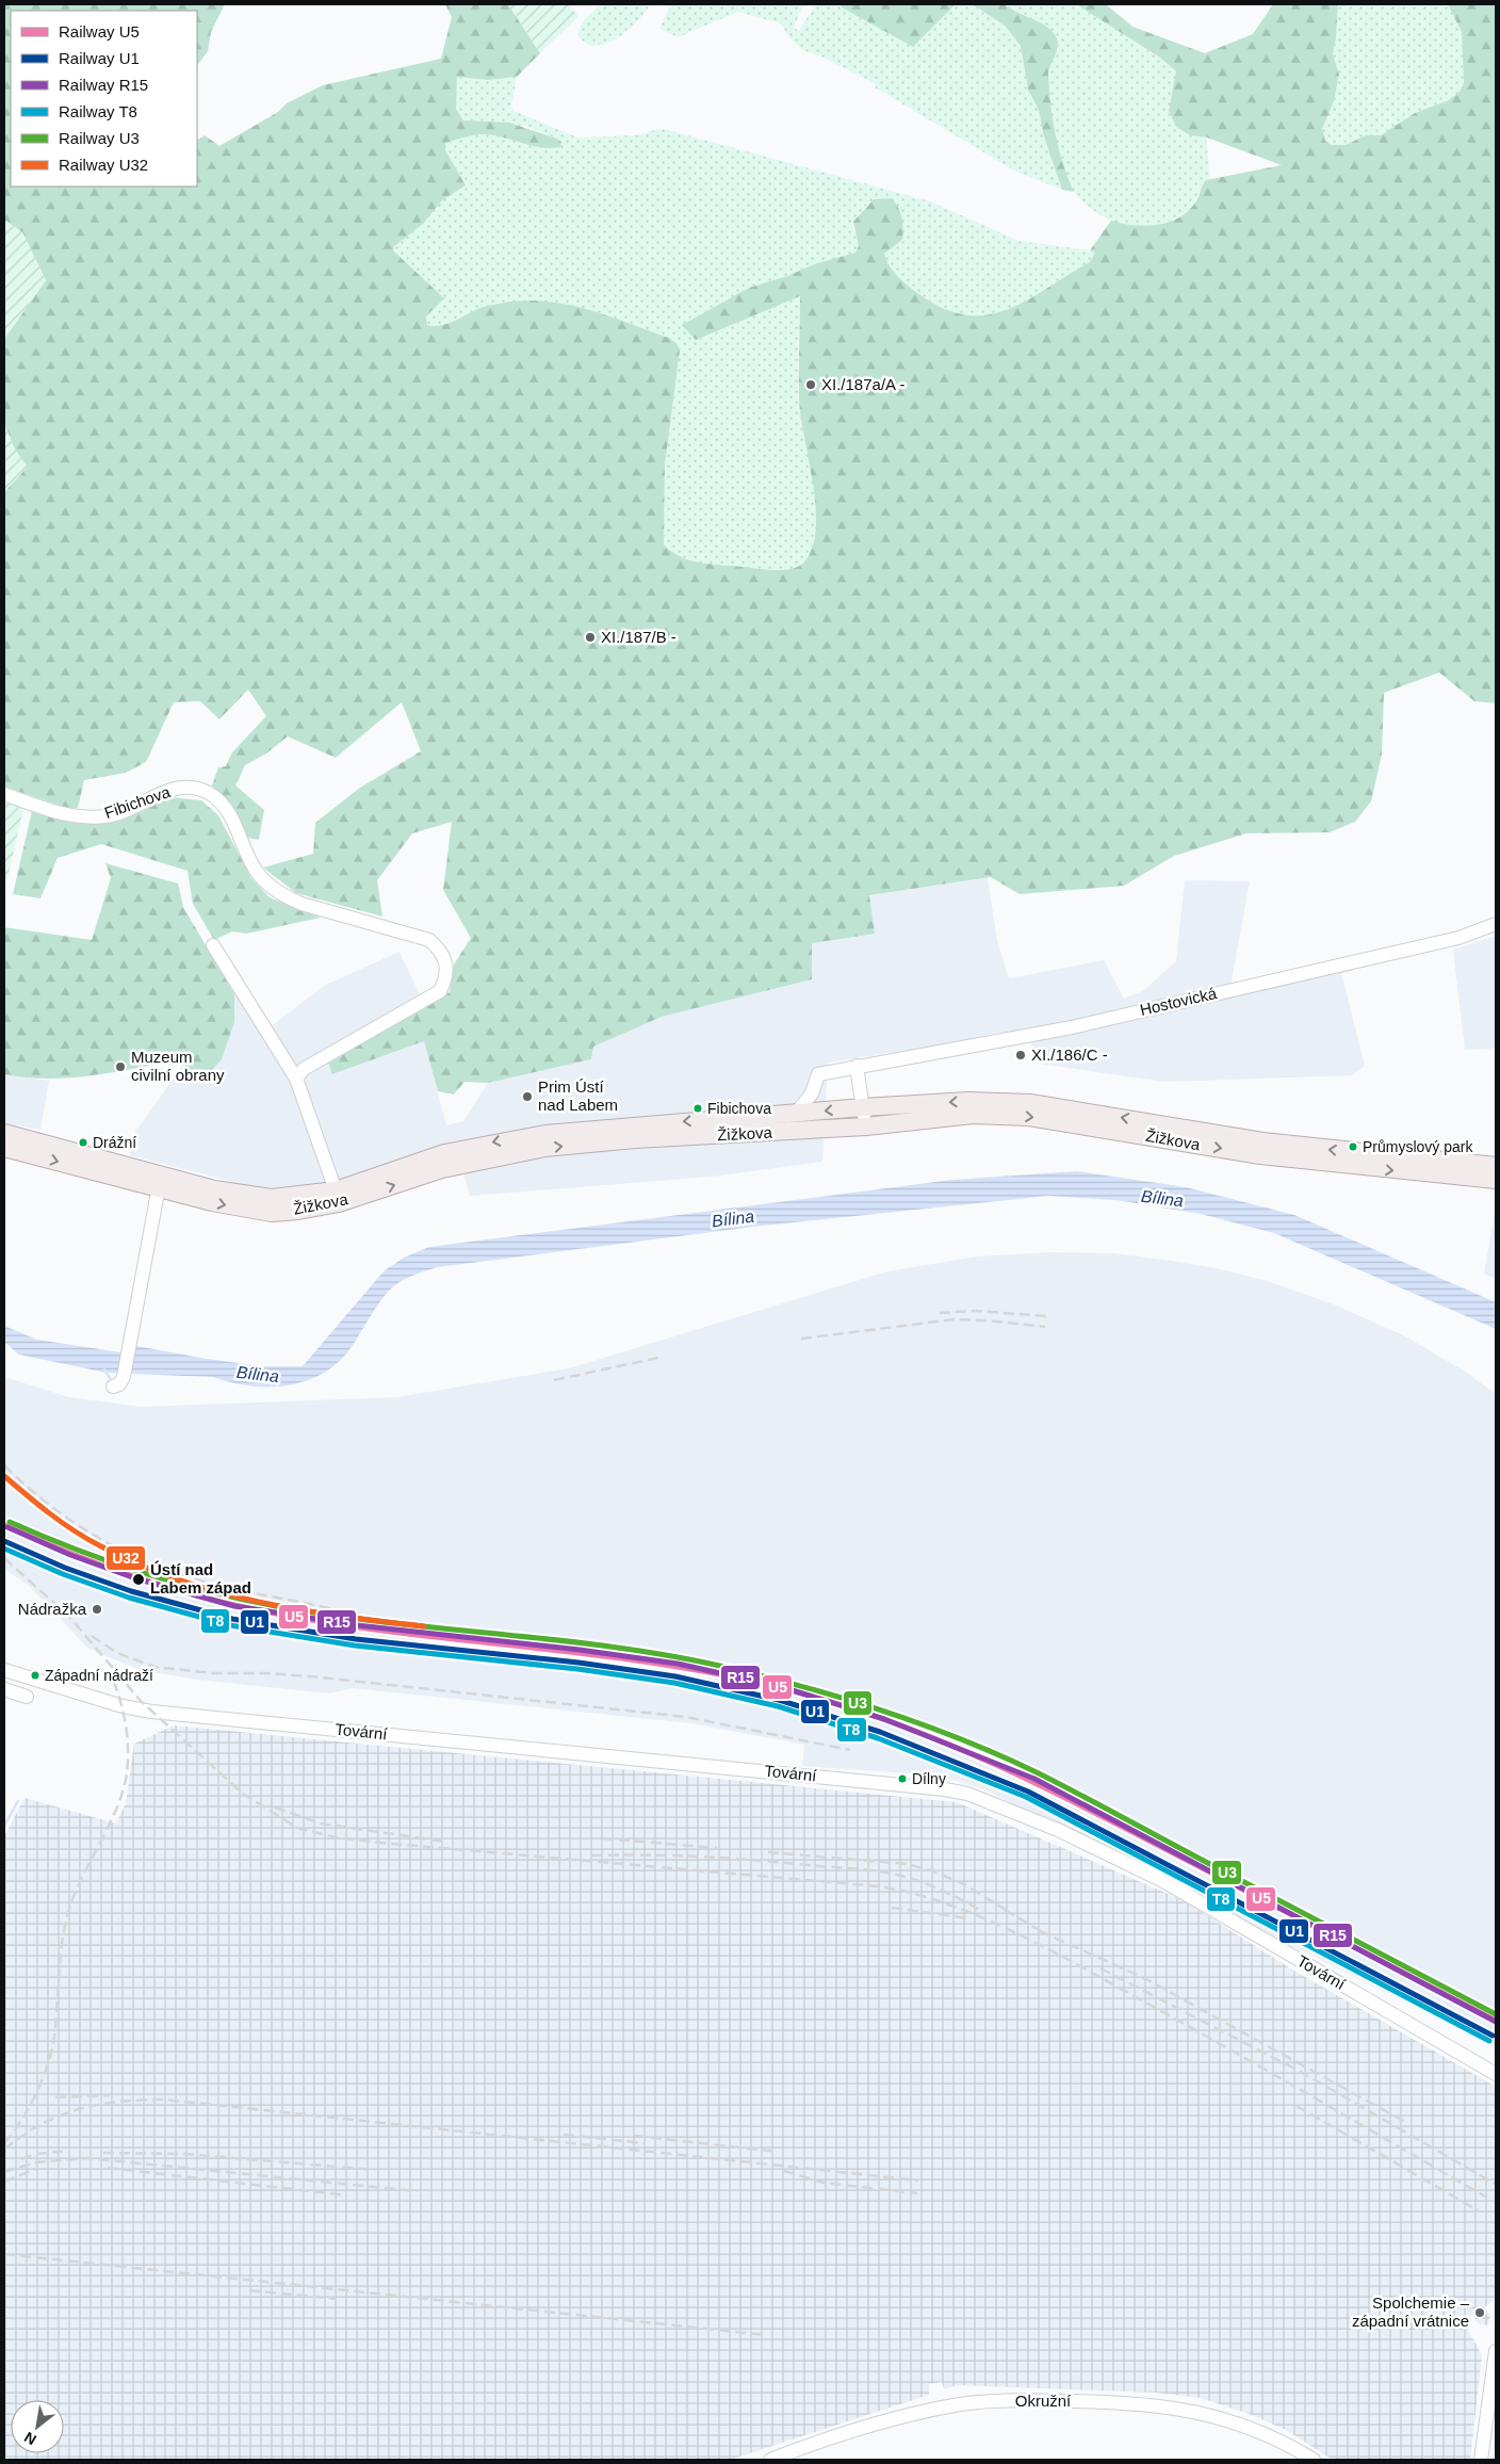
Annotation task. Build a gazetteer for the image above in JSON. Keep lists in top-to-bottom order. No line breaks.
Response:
{"streets":{"main road":["Žižkova"],"street":["Fibichova","Hostovická","Tovární","Okružní"]},"crossings":[["Hostovická","Žižkova"]],"water":["Bílina"],"places":["XI./187a/A -","XI./187/B -","XI./186/C -","Muzeum civilní obrany","Prim Ústí nad Labem","Fibichova","Drážní","Průmyslový park","Ústí nad Labem západ","Nádražka","Západní nádraží","Dílny","Spolchemie – západní vrátnice"],"lines":["rail line U32","rail line U3","rail line U5","rail line R15","rail line U1","rail line T8"],"legend":["Railway U5","Railway U1","Railway R15","Railway T8","Railway U3","Railway U32"],"north":"bottom left"}
